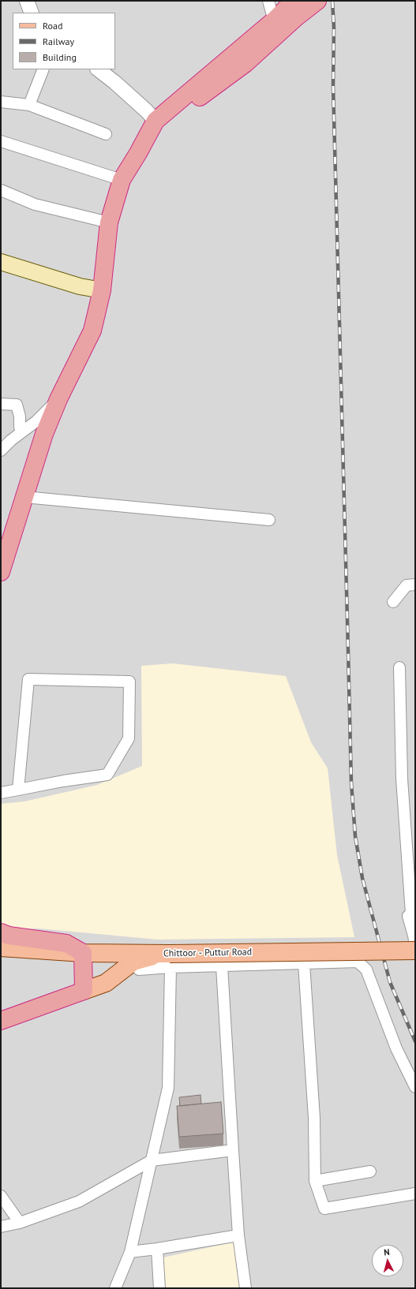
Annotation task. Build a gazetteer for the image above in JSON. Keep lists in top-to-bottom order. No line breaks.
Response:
{"streets":{"main road":["Chittoor - Puttur Road"]},"legend":["Road","Railway","Building"],"north":"top"}
